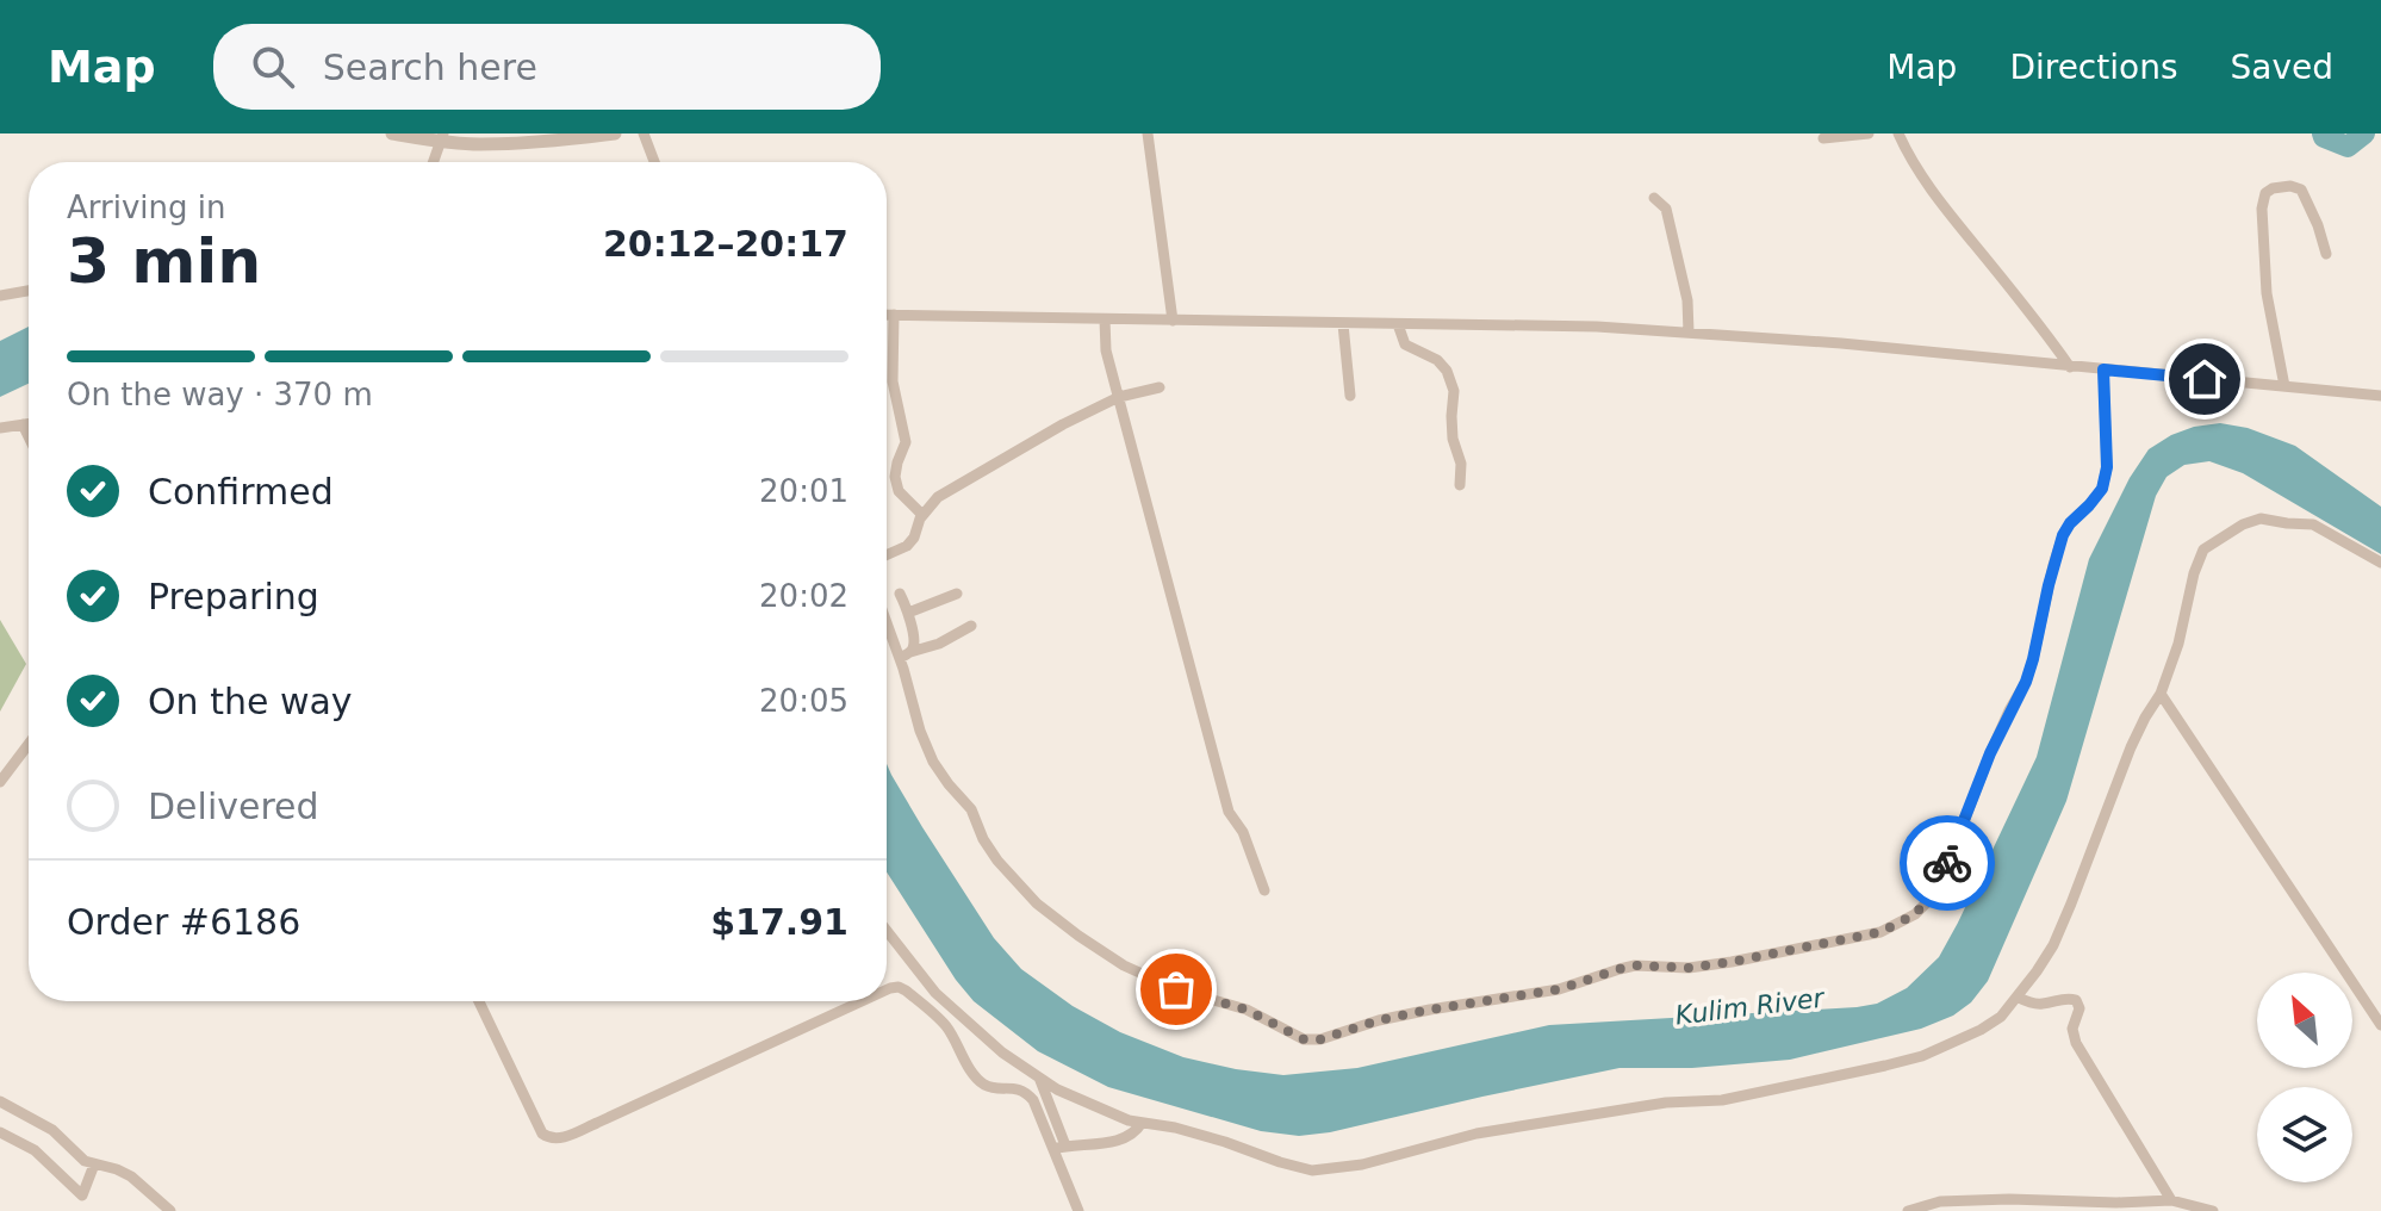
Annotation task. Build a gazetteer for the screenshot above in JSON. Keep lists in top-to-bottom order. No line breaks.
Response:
{"water":["Kulim River"],"north":"top left","page":{"header":"Map","search":"Search here","nav":["Map","Directions","Saved"],"heading":["3 min","Arriving in","20:12–20:17"],"panel":["Order #6186","$17.91"],"bar":"On the way · 370 m","list":[["Confirmed","20:01"],["Preparing","20:02"],["On the way","20:05"],"Delivered"]}}
